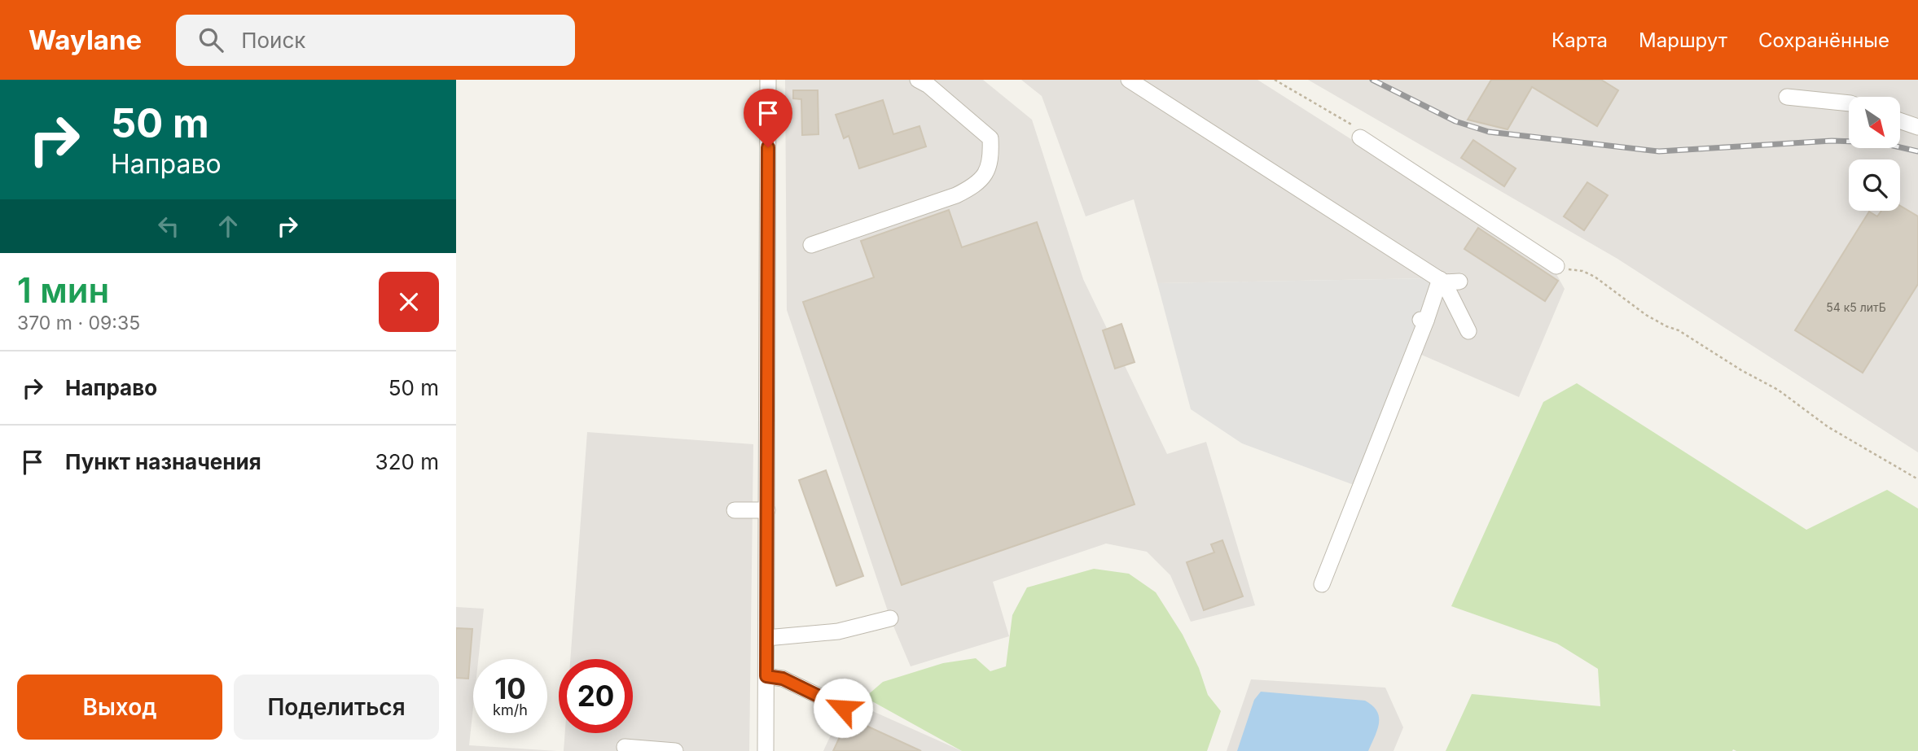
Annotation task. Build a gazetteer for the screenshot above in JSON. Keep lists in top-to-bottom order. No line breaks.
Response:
{"house_numbers":["54 к5 литБ"],"north":"bottom right","page":{"header":"Waylane","search":"Поиск","nav":["Карта","Маршрут","Сохранённые"],"turn":["50 m","Направо"],"heading":["1 мин","370 m · 09:35"],"list":[{"name":"Направо","value":"50 m"},{"name":"Пункт назначения","value":"320 m"}],"speed":"10 km/h","limit":"20","buttons":["Выход","Поделиться"]}}
